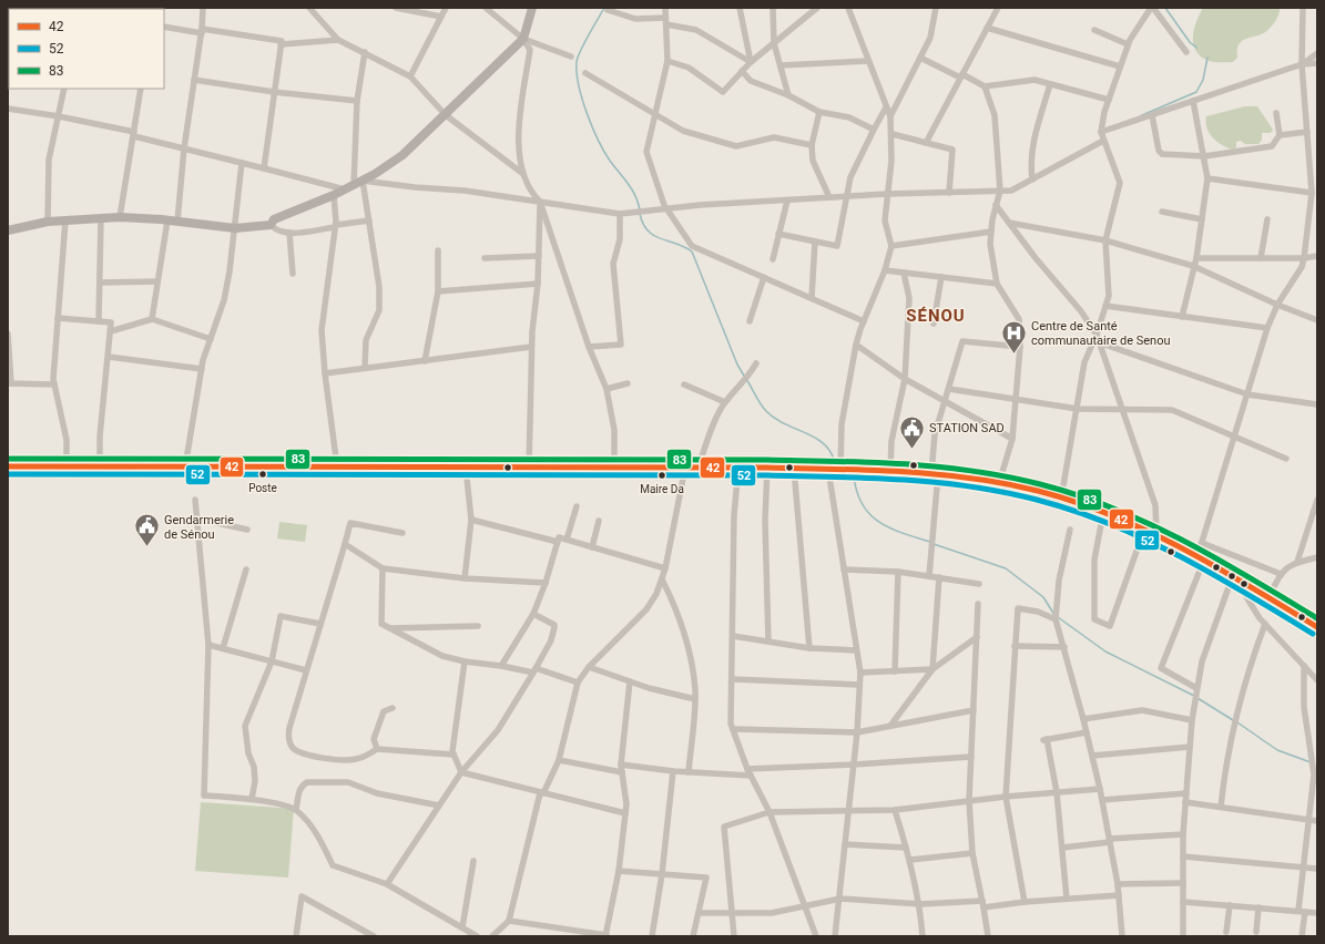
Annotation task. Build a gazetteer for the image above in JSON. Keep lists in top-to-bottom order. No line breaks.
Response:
{"districts":["SÉNOU"],"places":{"hospital":["Centre de Santé communautaire de Senou"],"public building":["STATION SAD","Gendarmerie de Sénou"],"other":["Poste","Maire Da"]},"lines":["transit line 83","transit line 42","transit line 52"],"legend":["42","52","83"]}
